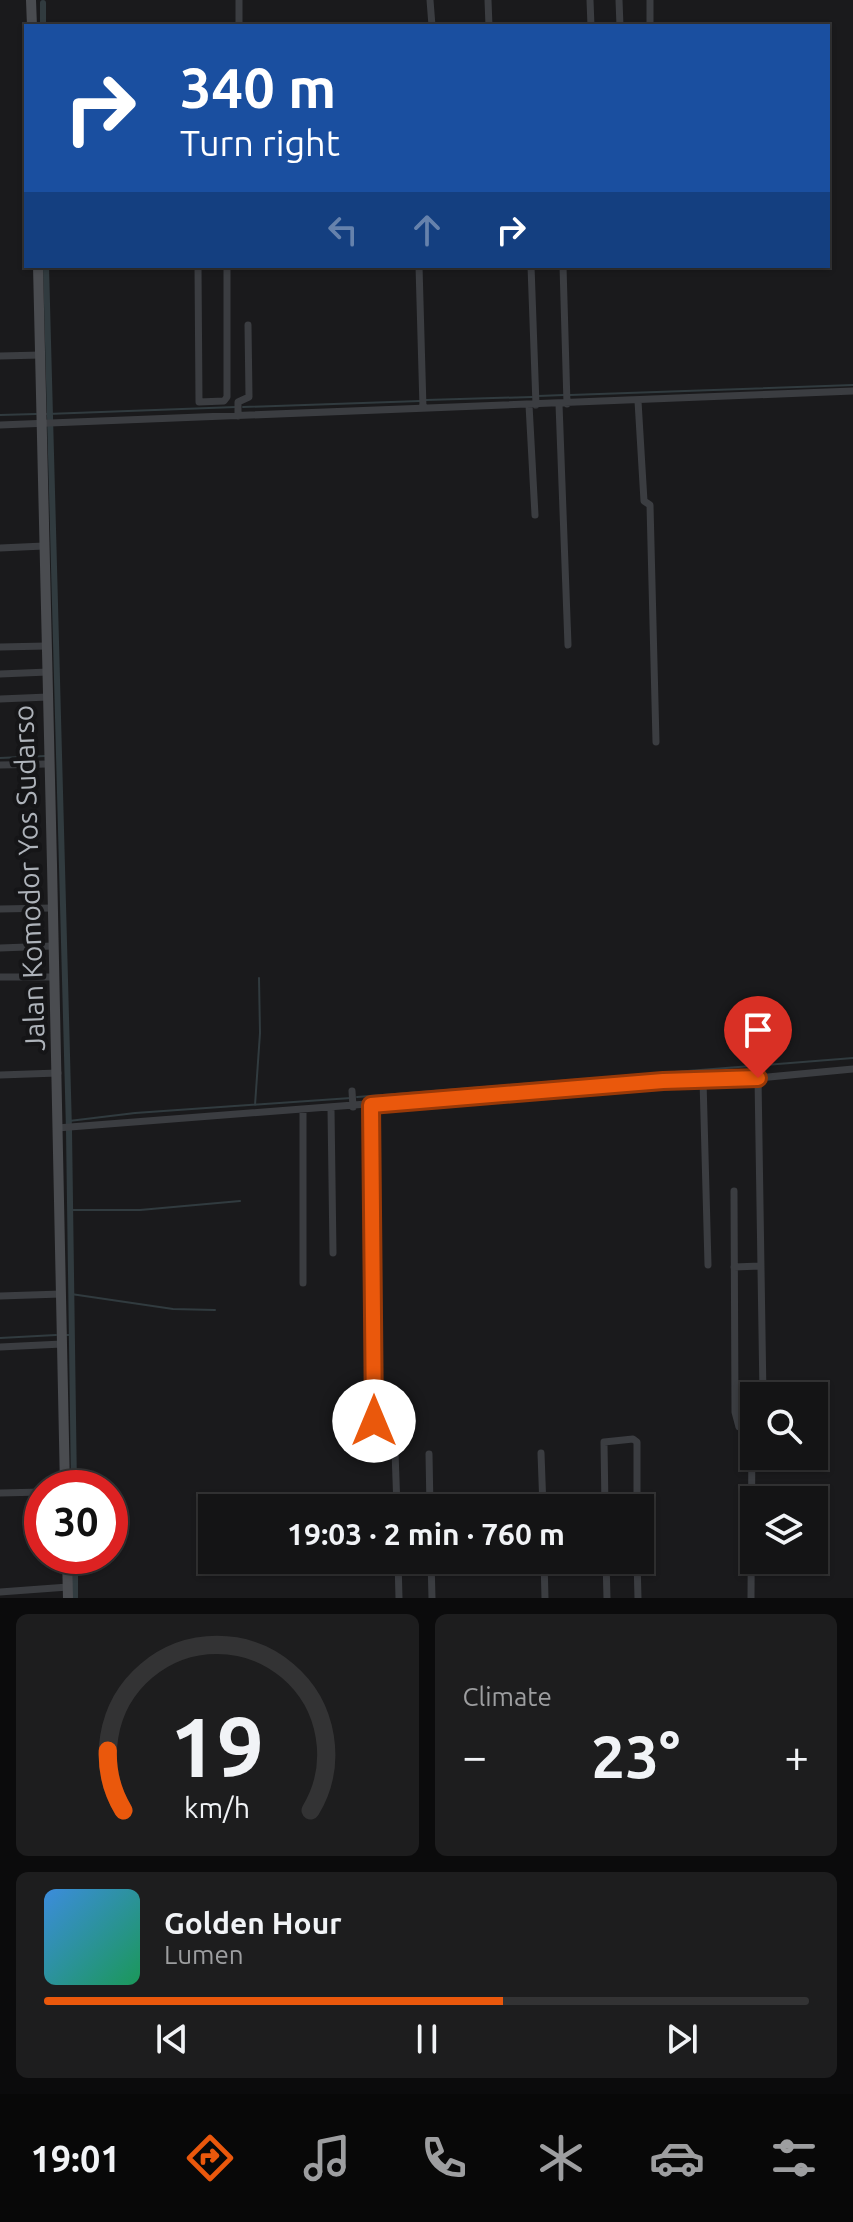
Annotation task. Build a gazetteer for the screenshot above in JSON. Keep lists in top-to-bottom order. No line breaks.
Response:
{"streets":{"street":["Jalan Komodor Yos Sudarso"]},"page":{"turn":["340 m","Turn right"],"limit":"30","trip":"19:03 · 2 min · 760 m","tile":"Climate","heat":["−","23°","+"],"song":["Golden Hour","Lumen"],"tabs":"19:01","gauge":["19","km/h"]}}
